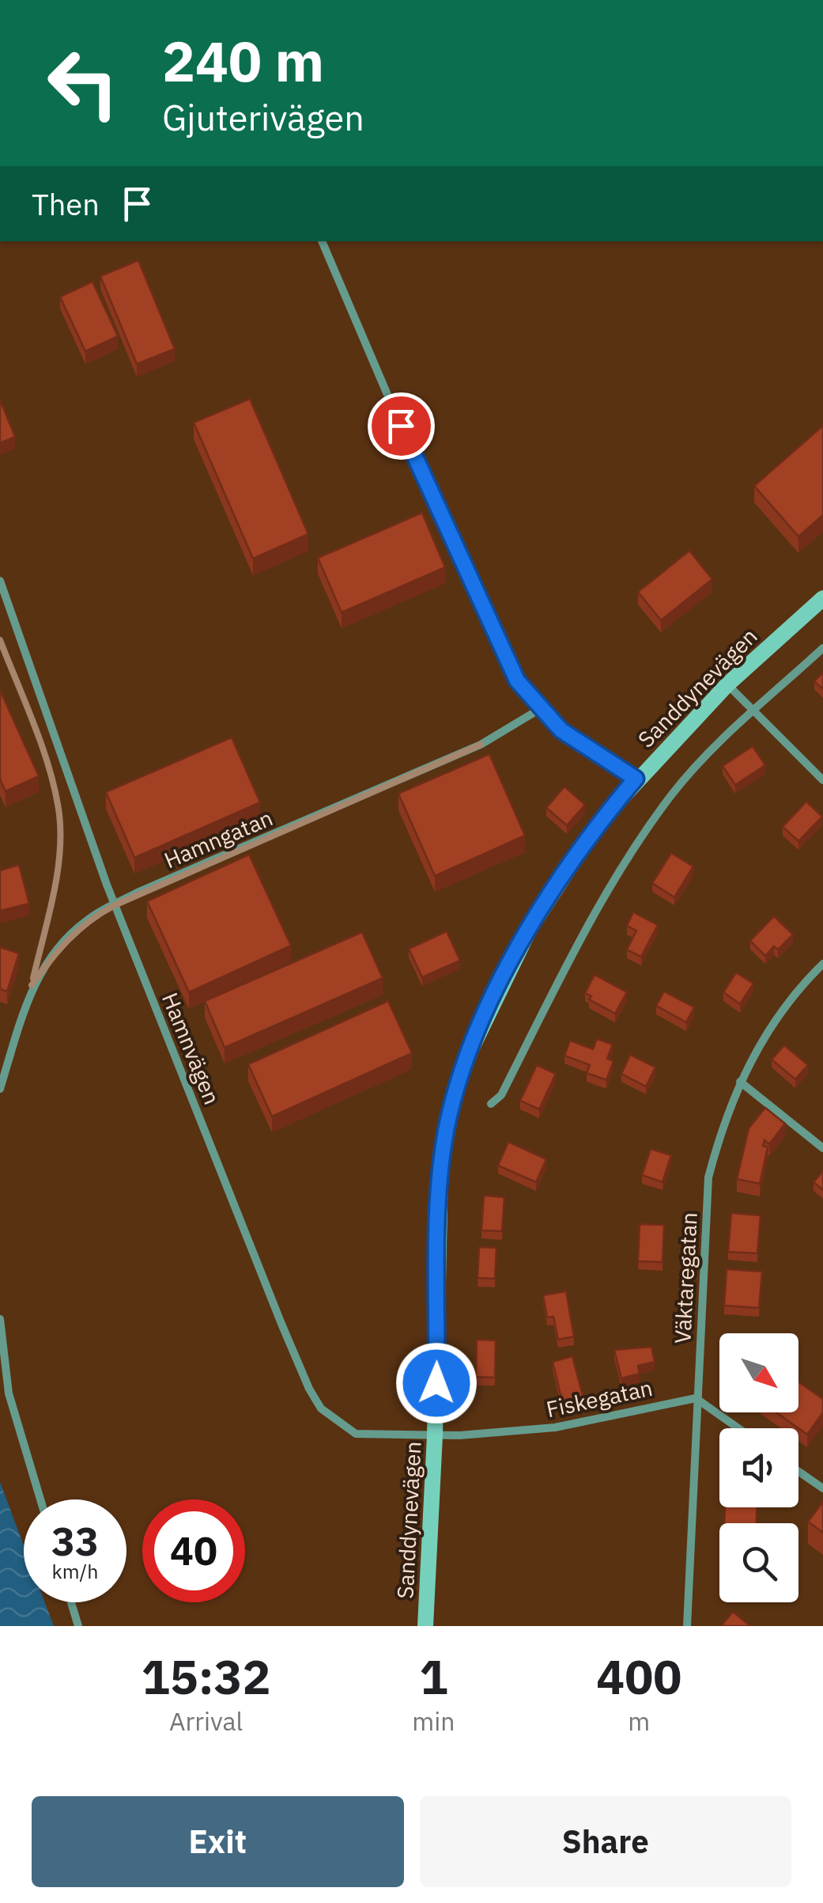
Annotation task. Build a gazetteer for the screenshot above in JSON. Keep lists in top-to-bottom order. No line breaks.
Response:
{"streets":{"street":["Sanddynevägen","Hamngatan","Hamnvägen","Väktaregatan","Fiskegatan"]},"crossings":[["Sanddynevägen","Hamnvägen"],["Sanddynevägen","Fiskegatan"],["Hamngatan","Hamnvägen"],["Hamnvägen","Fiskegatan"],["Väktaregatan","Fiskegatan"]],"north":"bottom right","page":{"turn":["240 m","Gjuterivägen"],"then":"Then","speed":"33 km/h","limit":"40","eta":["15:32","Arrival","1","min","400","m"],"buttons":["Exit","Share"]}}
